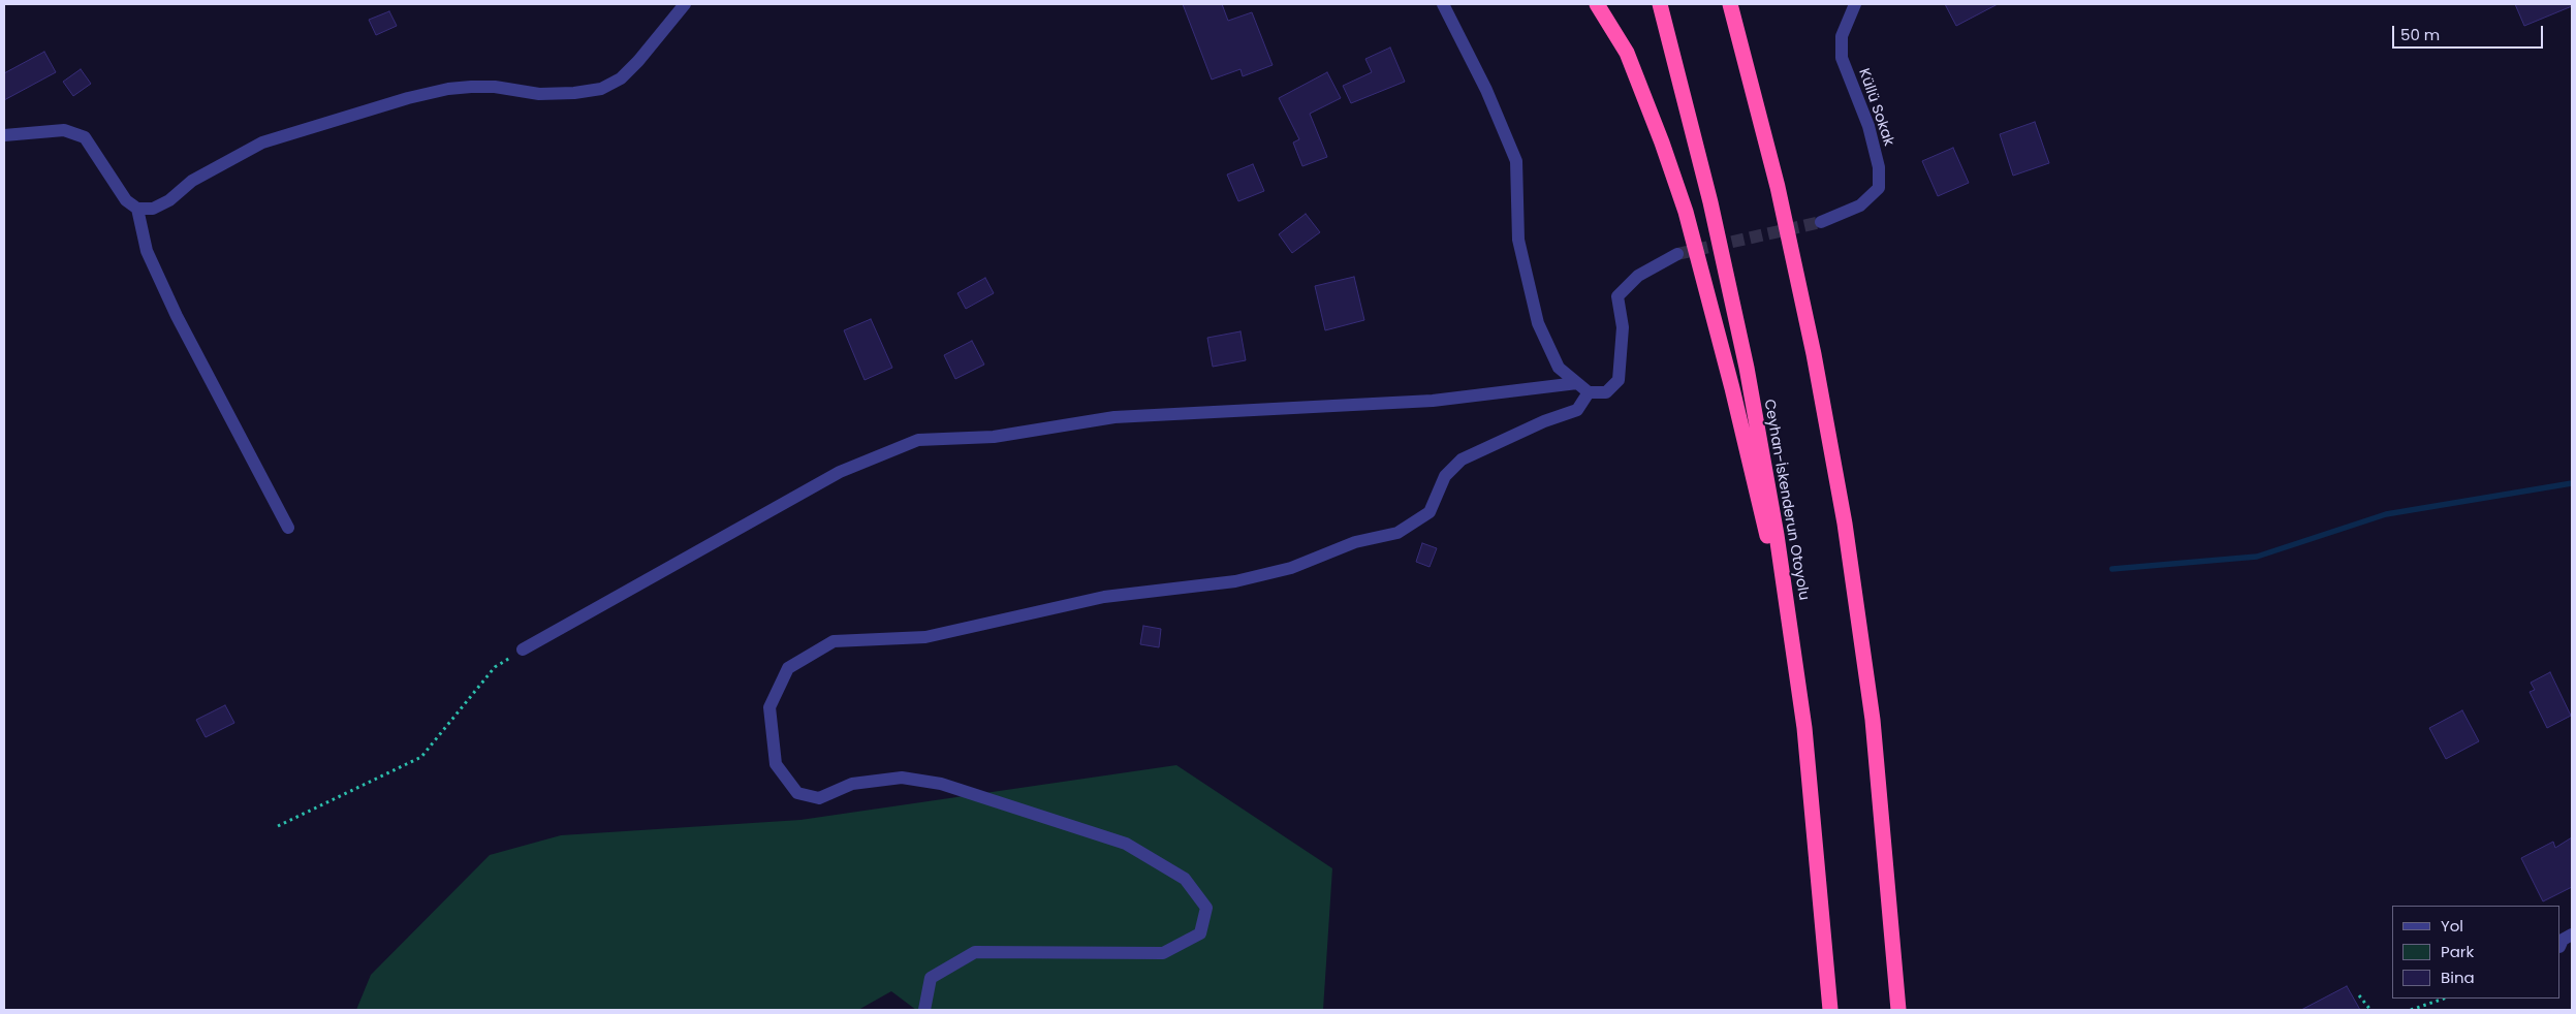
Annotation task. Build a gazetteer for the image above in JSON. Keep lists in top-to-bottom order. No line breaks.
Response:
{"streets":{"highway":["Ceyhan-İskenderun Otoyolu"],"street":["Küllü Sokak"]},"legend":["Yol","Park","Bina"],"scale_bar":"50 m"}
